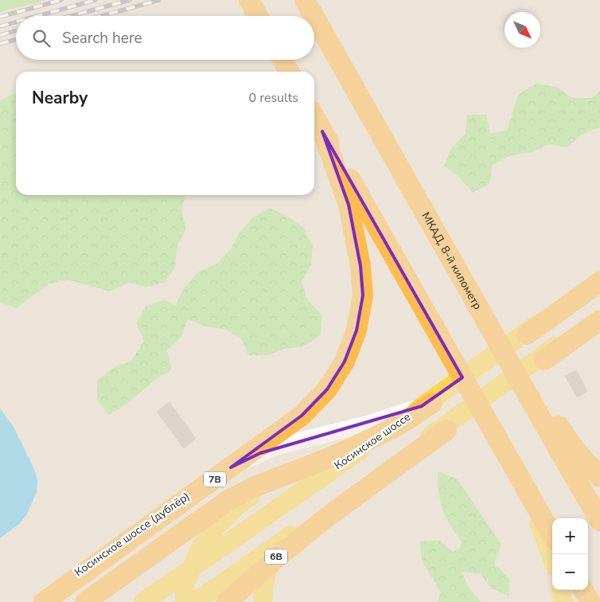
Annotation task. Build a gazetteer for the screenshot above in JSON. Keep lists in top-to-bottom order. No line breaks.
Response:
{"streets":{"highway":["МКАД, 8-й километр","7B"],"main road":["Косинское шоссе","Косинское шоссе (дублёр)","6B"]},"north":"bottom right","page":{"search":"Search here","heading":["Nearby","0 results"],"map_buttons":["+","−"]}}
